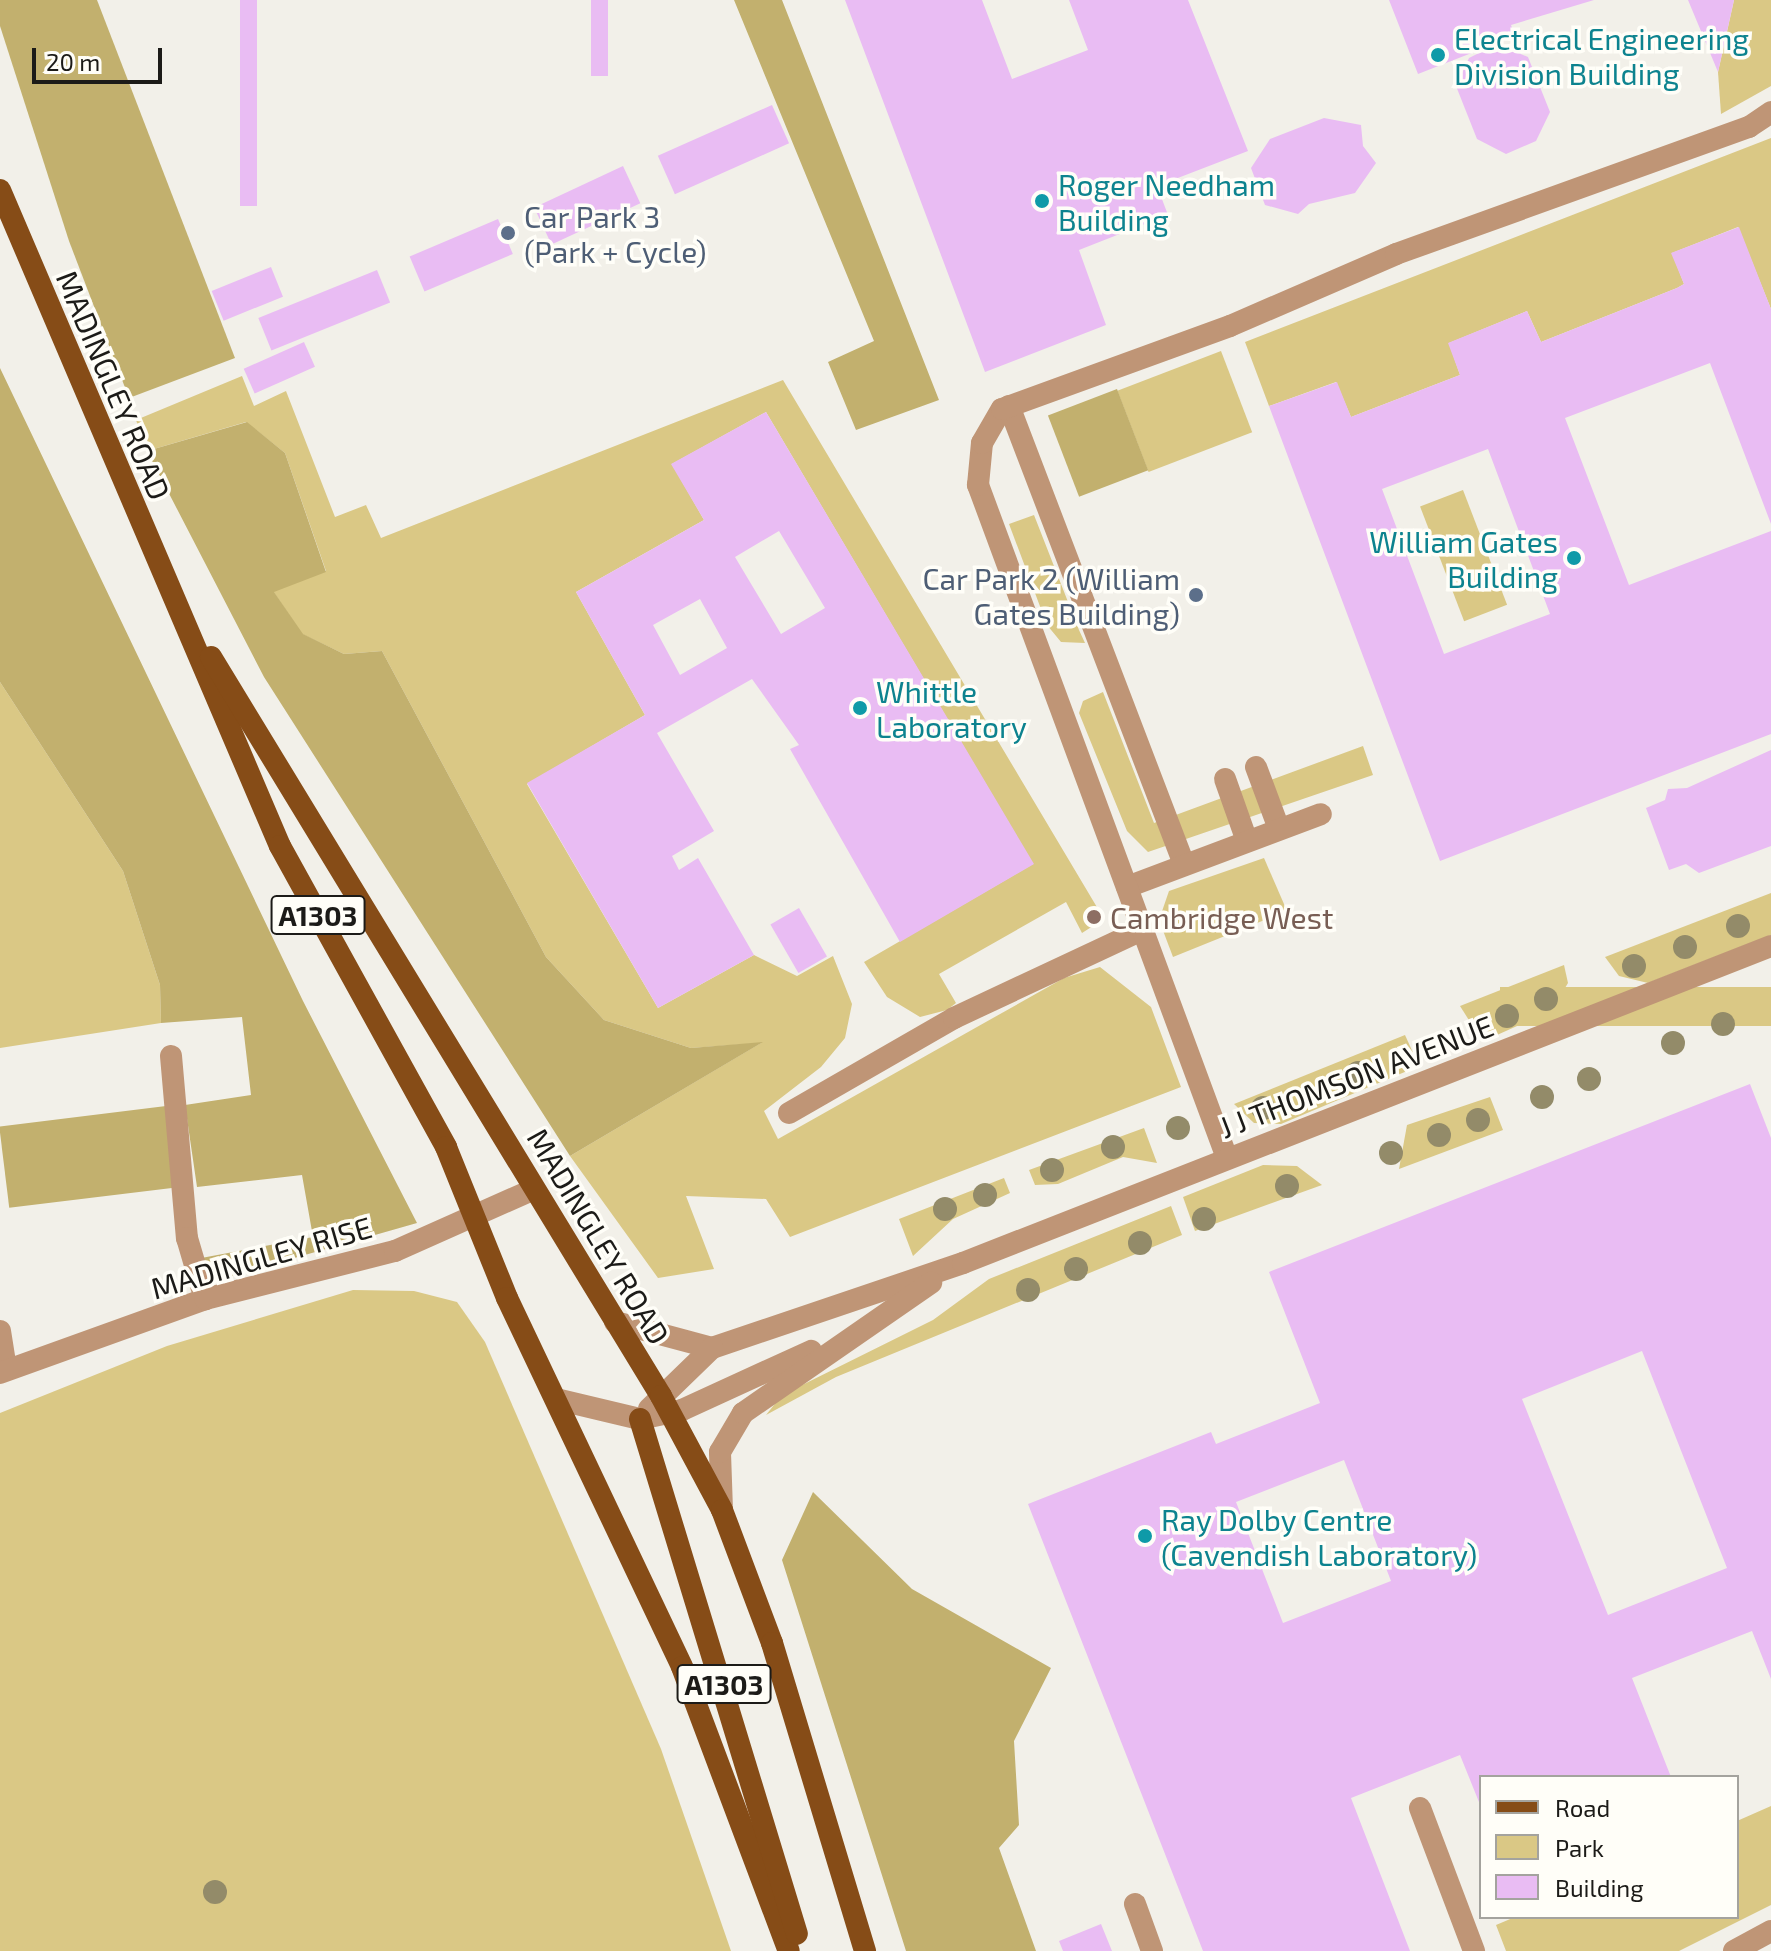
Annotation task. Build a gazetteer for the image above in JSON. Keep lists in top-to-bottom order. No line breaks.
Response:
{"streets":{"main road":["MADINGLEY ROAD","A1303"],"street":["J J THOMSON AVENUE","MADINGLEY RISE"]},"crossings":[["MADINGLEY ROAD","MADINGLEY RISE"]],"places":["Electrical Engineering Division Building","Roger Needham Building","Car Park 3 (Park + Cycle)","William Gates Building","Car Park 2 (William Gates Building)","Whittle Laboratory","Cambridge West","Ray Dolby Centre (Cavendish Laboratory)"],"legend":["Road","Park","Building"],"scale_bar":"20 m"}
